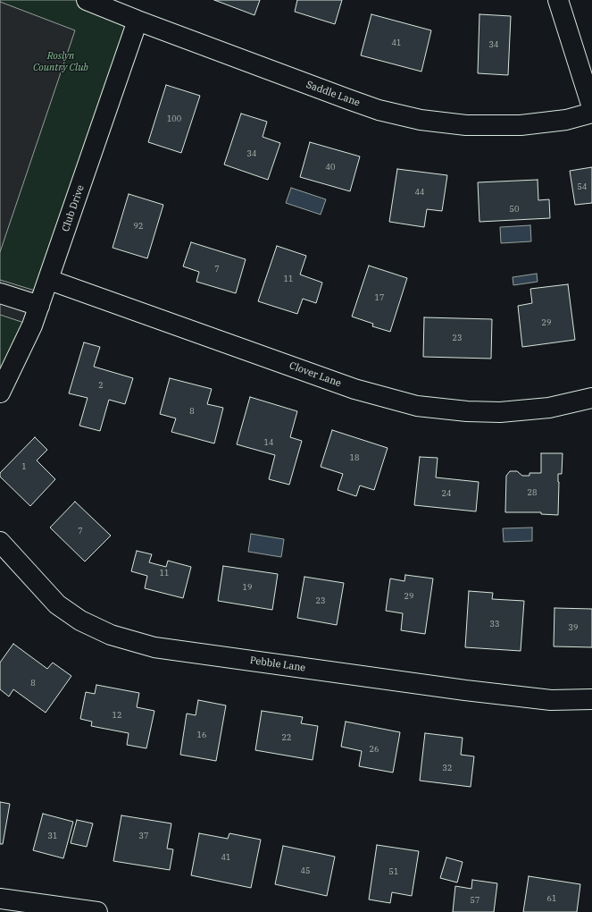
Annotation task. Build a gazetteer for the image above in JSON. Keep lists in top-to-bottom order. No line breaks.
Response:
{"streets":{"street":["Saddle Lane","Club Drive","Clover Lane","Pebble Lane"]},"crossings":[["Saddle Lane","Club Drive"],["Club Drive","Clover Lane"]],"parks":["Roslyn Country Club"],"house_numbers":["41","34","100","34","40","54","44","50","92","7","11","17","29","23","2","8","14","18","1","28","24","7","11","19","29","23","33","39","8","12","16","22","26","32","31","37","41","45","51","61","57"]}
